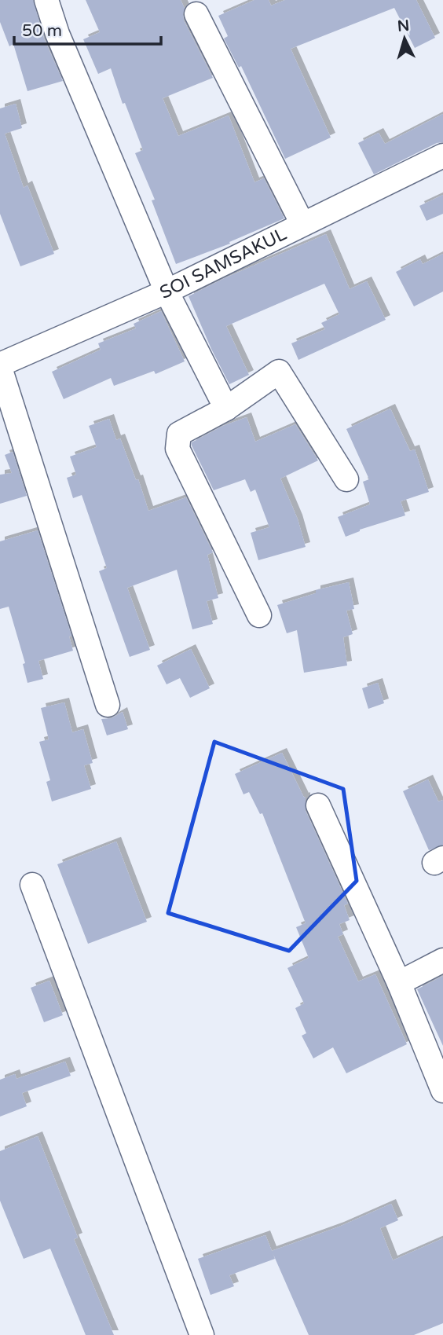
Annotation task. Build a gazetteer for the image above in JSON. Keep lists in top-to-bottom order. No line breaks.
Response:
{"streets":{"street":["SOI SAMSAKUL"]},"scale_bar":"50 m","north":"top"}
